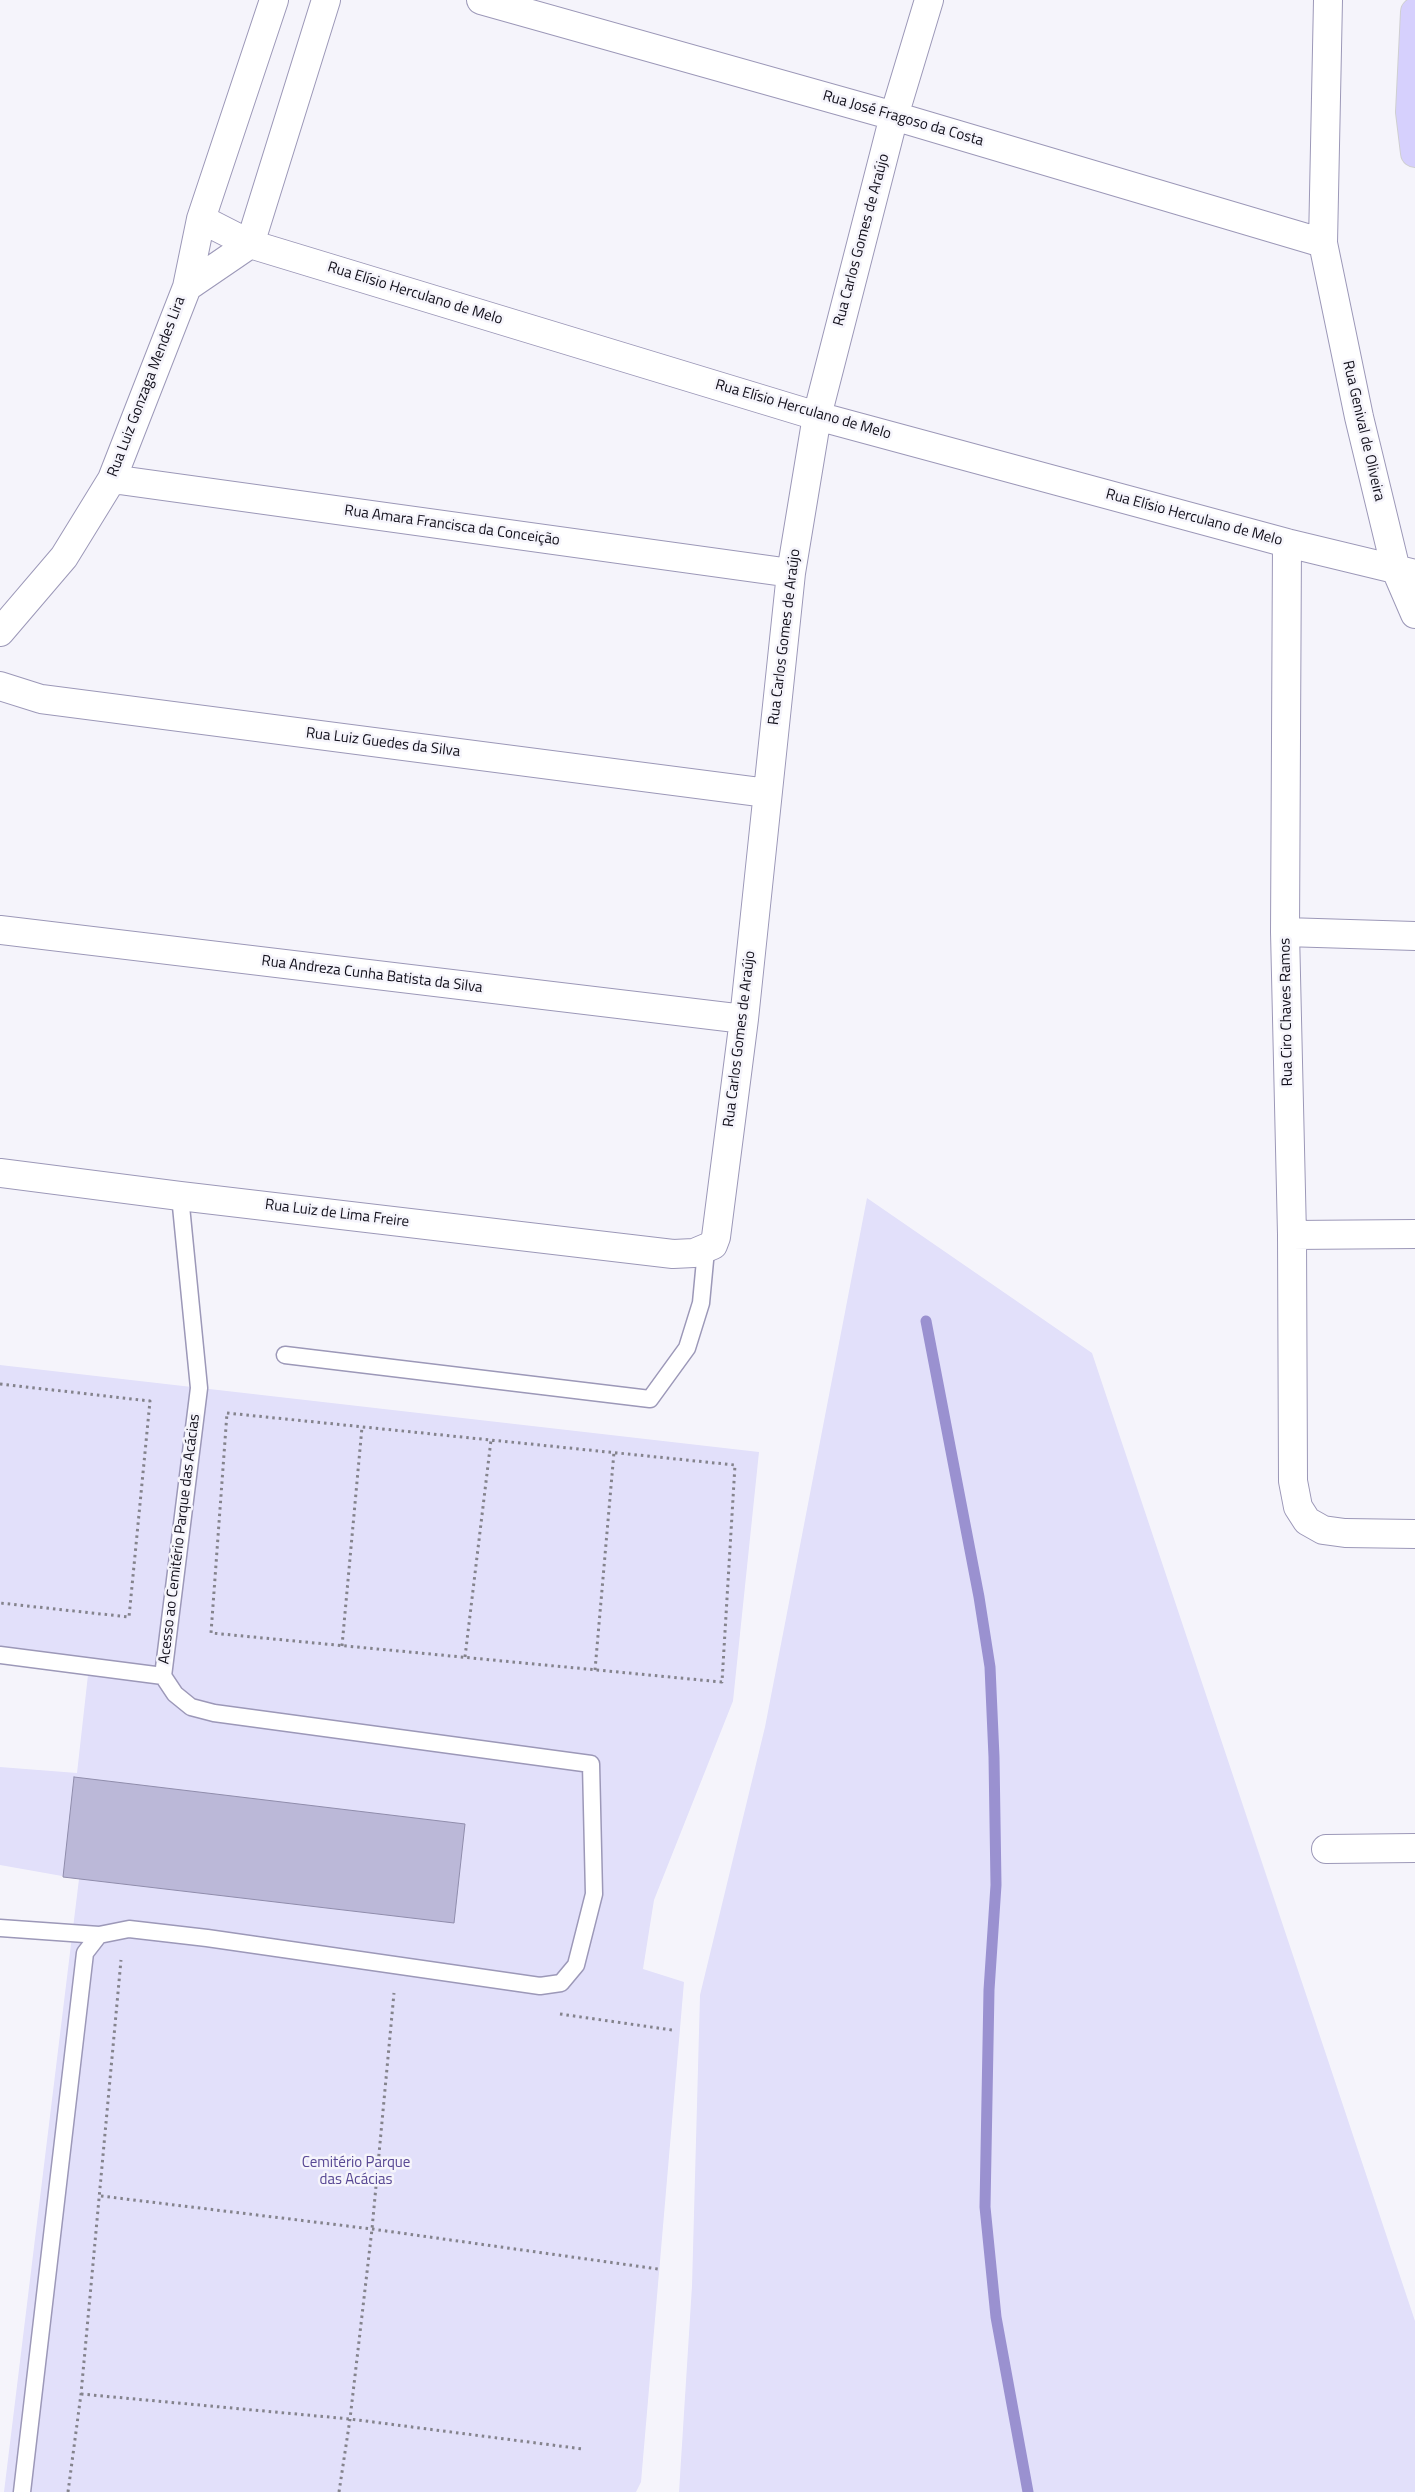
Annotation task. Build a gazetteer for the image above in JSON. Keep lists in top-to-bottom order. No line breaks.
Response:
{"streets":{"street":["Rua José Fragoso da Costa","Rua Carlos Gomes de Araújo","Rua Elísio Herculano de Melo","Rua Luiz Gonzaga Mendes Lira","Rua Genival de Oliveira","Rua Amara Francisca da Conceição","Rua Luiz Guedes da Silva","Rua Andreza Cunha Batista da Silva","Rua Ciro Chaves Ramos","Rua Luiz de Lima Freire"],"lane":["Acesso ao Cemitério Parque das Acácias"]},"crossings":[["Rua José Fragoso da Costa","Rua Carlos Gomes de Araújo"],["Rua José Fragoso da Costa","Rua Genival de Oliveira"],["Rua Carlos Gomes de Araújo","Rua Elísio Herculano de Melo"],["Rua Carlos Gomes de Araújo","Rua Amara Francisca da Conceição"],["Rua Carlos Gomes de Araújo","Rua Luiz Guedes da Silva"],["Rua Carlos Gomes de Araújo","Rua Andreza Cunha Batista da Silva"],["Rua Carlos Gomes de Araújo","Rua Luiz de Lima Freire"],["Rua Elísio Herculano de Melo","Rua Luiz Gonzaga Mendes Lira"],["Rua Elísio Herculano de Melo","Rua Genival de Oliveira"],["Rua Elísio Herculano de Melo","Rua Ciro Chaves Ramos"],["Rua Luiz Gonzaga Mendes Lira","Rua Amara Francisca da Conceição"],["Rua Luiz de Lima Freire","Acesso ao Cemitério Parque das Acácias"]],"parks":["Cemitério Parque das Acácias"]}
